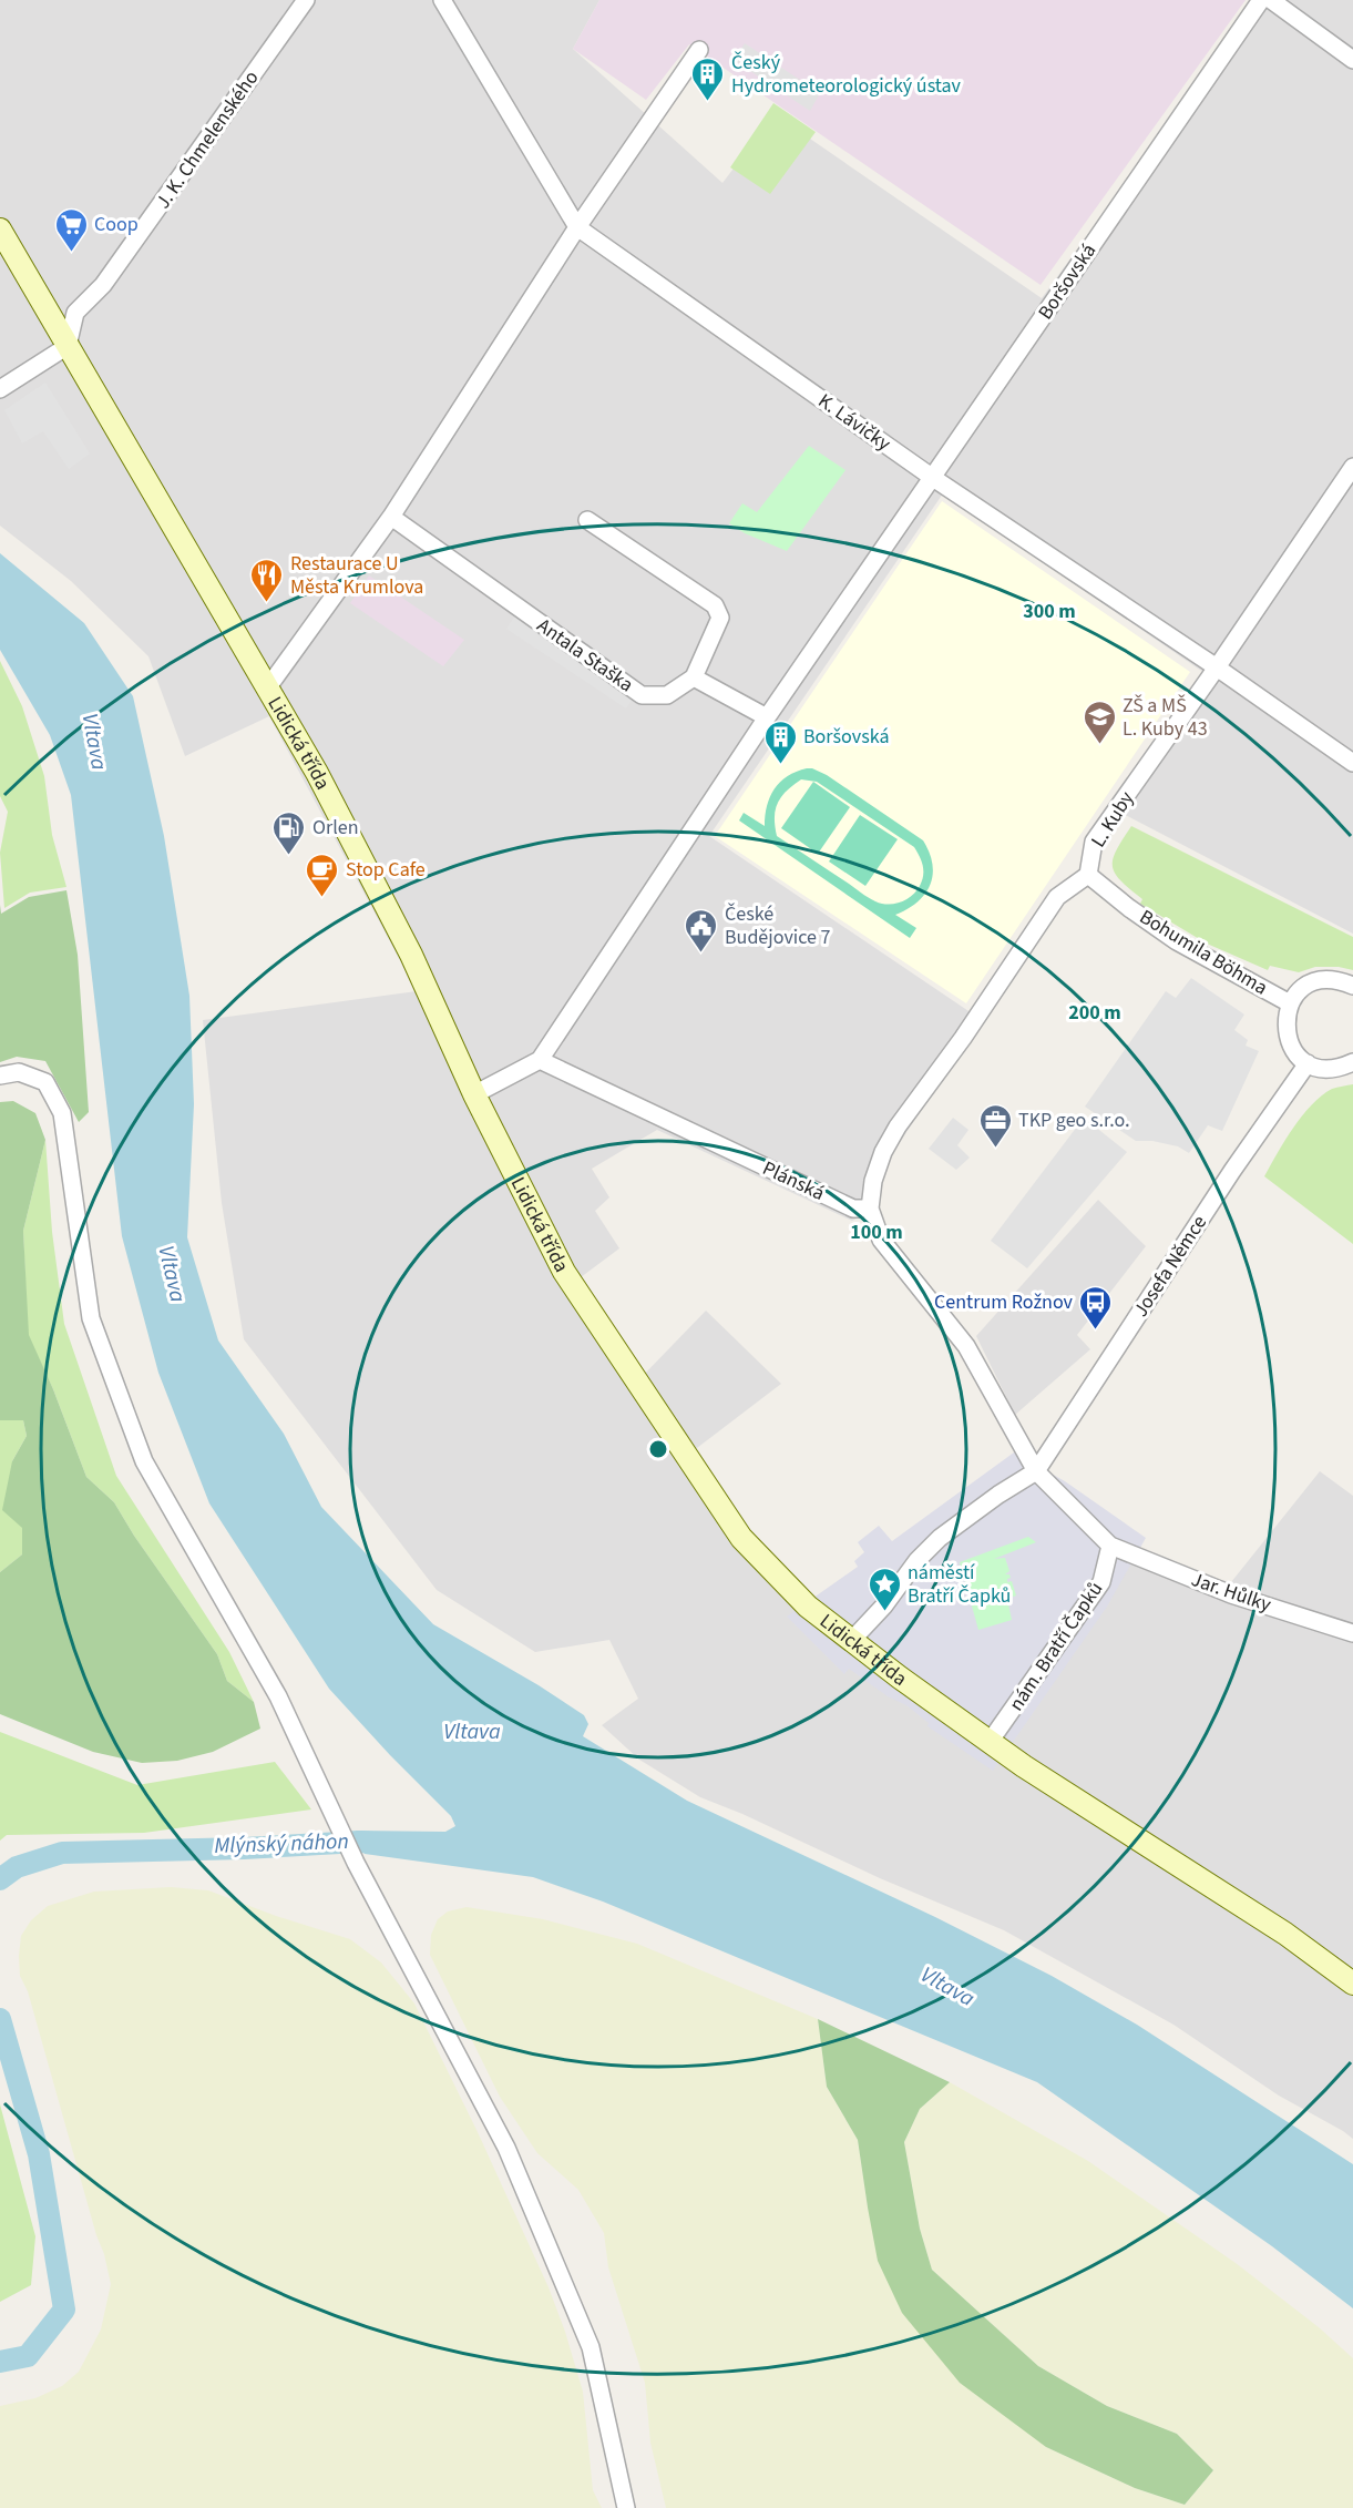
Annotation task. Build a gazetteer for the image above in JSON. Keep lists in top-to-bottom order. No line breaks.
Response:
{"streets":{"street":["J. K. Chmelenského","Boršovská","K. Lávičky","Antala Staška","Lidická třída","L. Kuby","Bohumila Böhma","Plánská","Josefa Němce","Jar. Hůlky","nám. Bratří Čapků"]},"crossings":[["J. K. Chmelenského","Lidická třída"],["Boršovská","K. Lávičky"],["Boršovská","Plánská"],["K. Lávičky","L. Kuby"],["Lidická třída","nám. Bratří Čapků"],["L. Kuby","Bohumila Böhma"],["L. Kuby","Plánská"],["Jar. Hůlky","nám. Bratří Čapků"]],"water":["Vltava","Mlýnský náhon"],"places":{"building":["Český Hydrometeorologický ústav","Boršovská"],"supermarket":["Coop"],"restaurant":["Restaurace U Města Krumlova"],"school or university":["ZŠ a MŠ L. Kuby 43"],"fuel station":["Orlen"],"cafe":["Stop Cafe"],"public building":["České Budějovice 7"],"office":["TKP geo s.r.o."],"bus stop":["Centrum Rožnov"],"place":["náměstí Bratří Čapků"]},"rings":["300 m","200 m","100 m"]}
